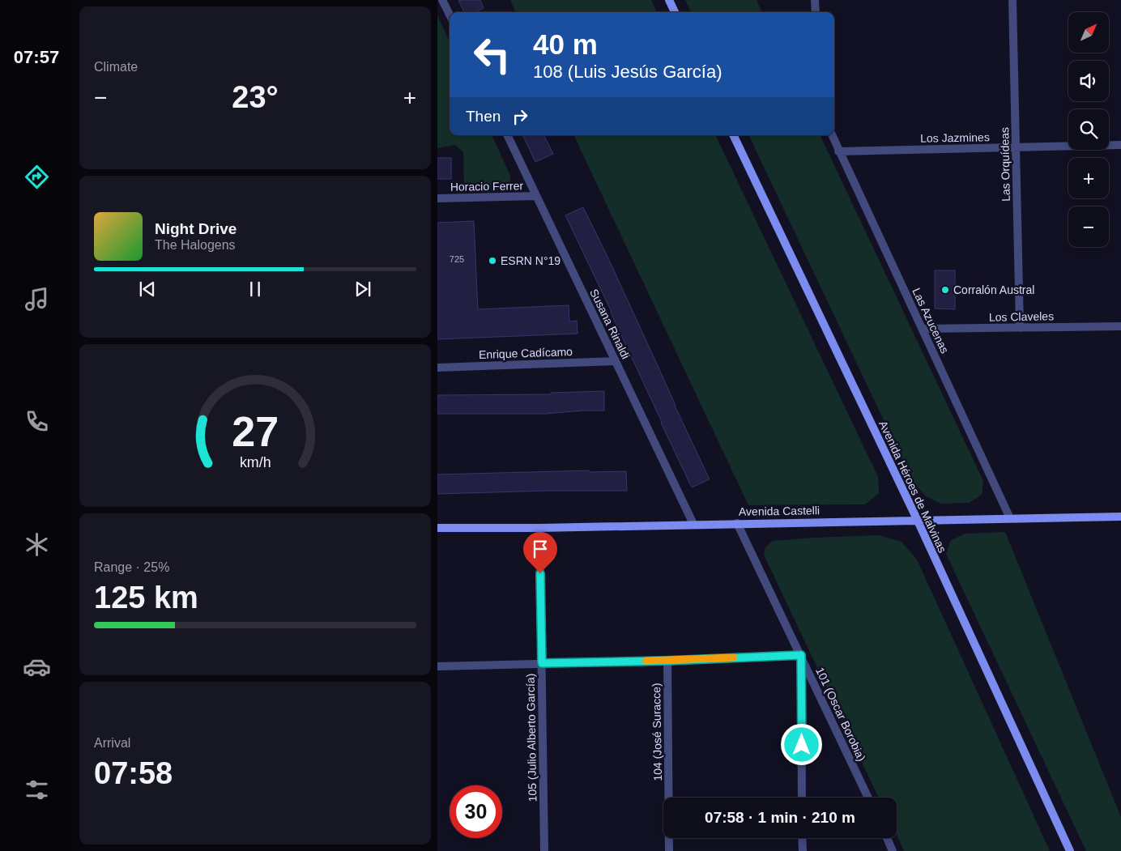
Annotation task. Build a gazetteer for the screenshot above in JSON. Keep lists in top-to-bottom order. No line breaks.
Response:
{"streets":{"main road":["Avenida Héroes de Malvinas","Avenida Castelli"],"street":["Los Jazmines","Las Orquídeas","Horacio Ferrer","Los Claveles","Las Azucenas","Susana Rinaldi","Enrique Cadícamo","101 (Oscar Borobia)","104 (José Suracce)","105 (Julio Alberto García)"]},"crossings":[["Los Jazmines","Las Orquídeas"],["Los Jazmines","Las Azucenas"],["Las Orquídeas","Los Claveles"],["Horacio Ferrer","Susana Rinaldi"],["Los Claveles","Las Azucenas"],["Las Azucenas","Avenida Castelli"],["Susana Rinaldi","Enrique Cadícamo"],["Susana Rinaldi","Avenida Castelli"],["Avenida Héroes de Malvinas","Avenida Castelli"],["Avenida Castelli","101 (Oscar Borobia)"],["Avenida Castelli","105 (Julio Alberto García)"]],"places":["ESRN N°19","Corralón Austral"],"house_numbers":["725"],"north":"top right","page":{"tabs":"07:57","tile":["Climate",["Range · 25%","125 km"],["Arrival","07:58"]],"map_buttons":["+","−"],"turn":["40 m","108 (Luis Jesús García)"],"heat":["−","23°","+"],"then":"Then","song":["Night Drive","The Halogens"],"limit":"30","trip":"07:58 · 1 min · 210 m","gauge":["27","km/h"]}}
